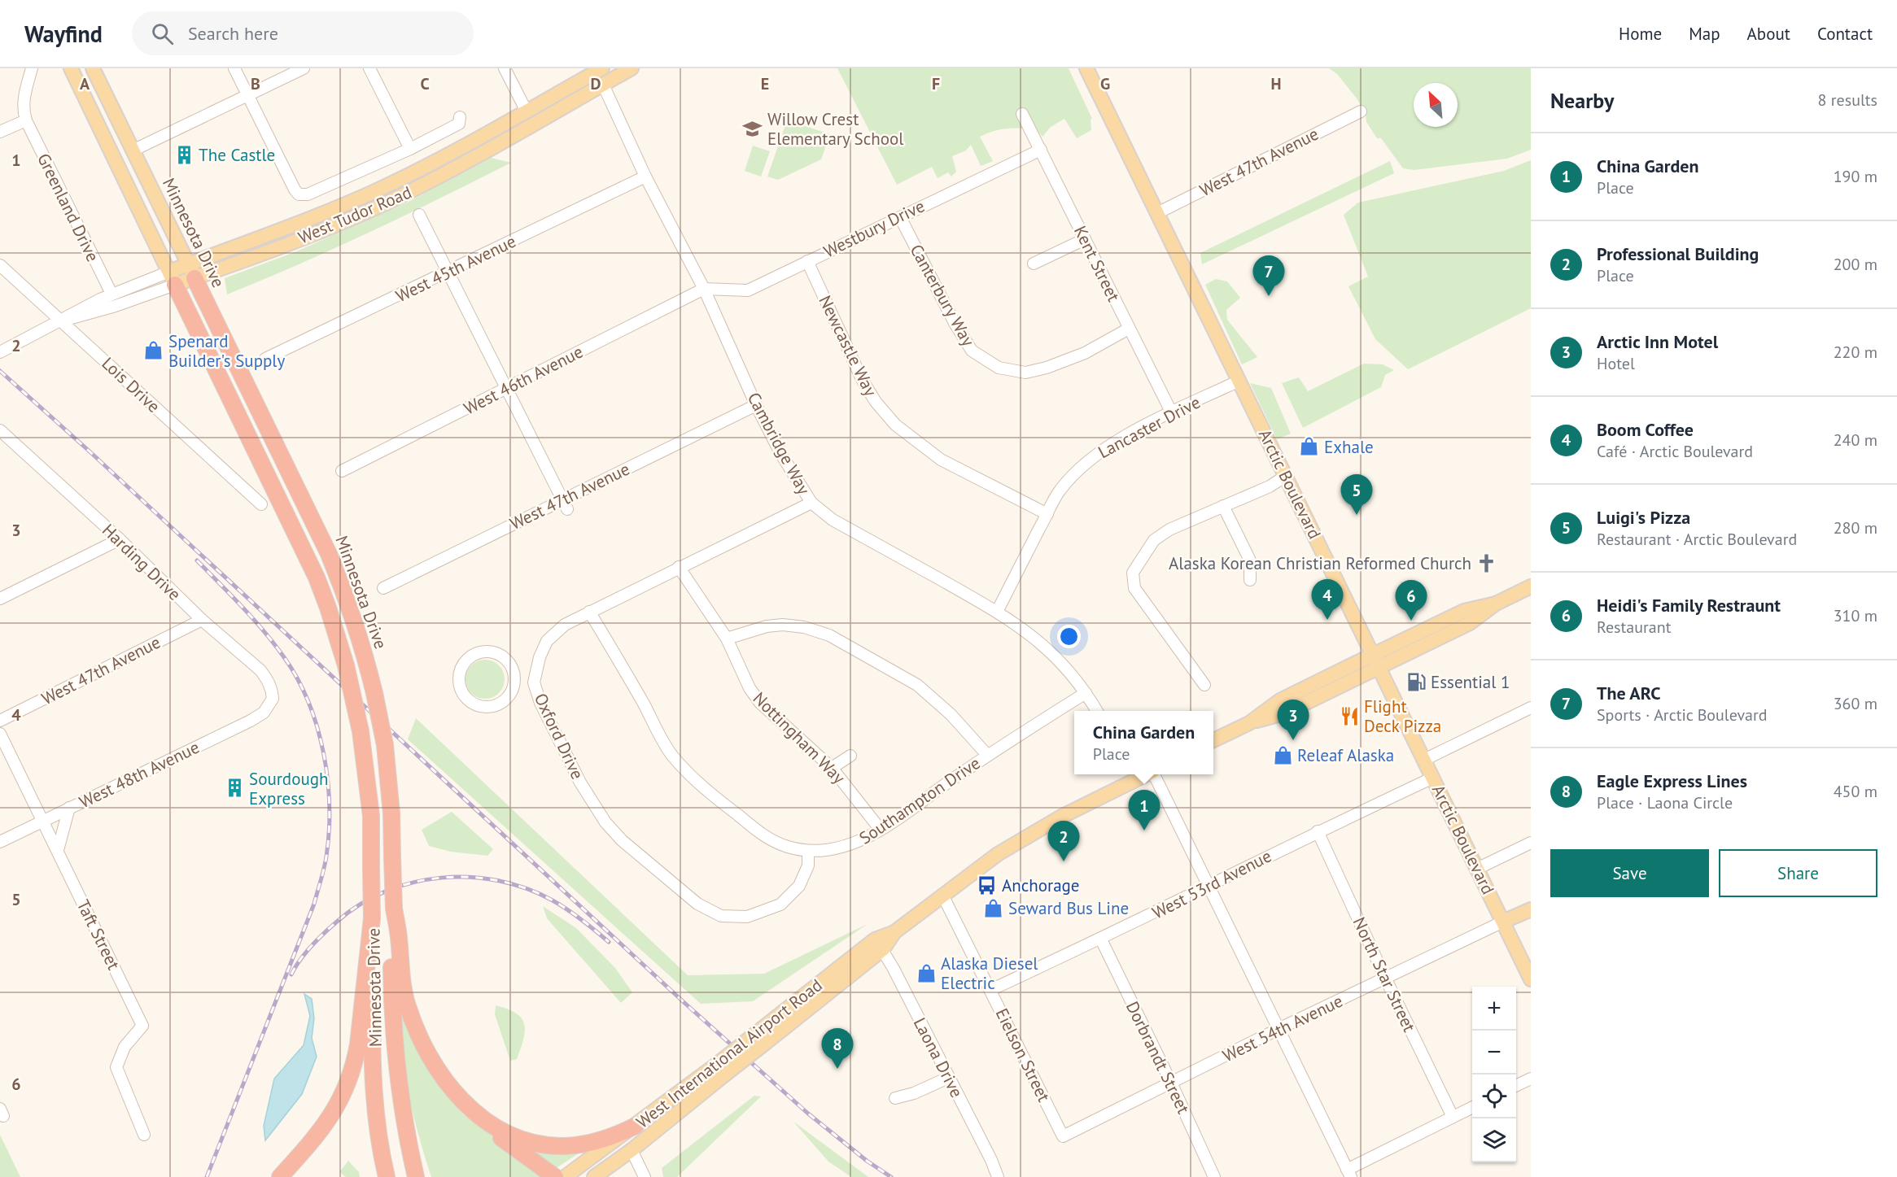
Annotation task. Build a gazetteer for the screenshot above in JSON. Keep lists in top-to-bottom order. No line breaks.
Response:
{"streets":{"highway":["Minnesota Drive"],"main road":["West Tudor Road","Arctic Boulevard","West International Airport Road"],"street":["West 47th Avenue","Greenland Drive","Westbury Drive","Kent Street","West 45th Avenue","Canterbury Way","Newcastle Way","West 46th Avenue","Lois Drive","Lancaster Drive","Cambridge Way","Harding Drive","Oxford Drive","Nottingham Way","West 48th Avenue","Southampton Drive","West 53rd Avenue","Taft Street","North Star Street","West 54th Avenue","Eielson Street","Laona Drive","Dorbrandt Street"]},"crossings":[["West 47th Avenue","Cambridge Way"],["West 47th Avenue","Arctic Boulevard"],["West 47th Avenue","Harding Drive"],["Greenland Drive","West Tudor Road"],["West Tudor Road","Minnesota Drive"],["West Tudor Road","Lois Drive"],["West Tudor Road","Cambridge Way"],["Westbury Drive","Kent Street"],["Westbury Drive","Canterbury Way"],["Westbury Drive","Newcastle Way"],["Westbury Drive","West 46th Avenue"],["Westbury Drive","Cambridge Way"],["Kent Street","Canterbury Way"],["Kent Street","Lancaster Drive"],["West 45th Avenue","Cambridge Way"],["Newcastle Way","Lancaster Drive"],["West 46th Avenue","Cambridge Way"],["Lancaster Drive","Cambridge Way"],["Lancaster Drive","Arctic Boulevard"],["Cambridge Way","Oxford Drive"],["Cambridge Way","Southampton Drive"],["Arctic Boulevard","West 53rd Avenue"],["Arctic Boulevard","West 54th Avenue"],["Harding Drive","West 48th Avenue"],["Oxford Drive","Nottingham Way"],["Oxford Drive","Southampton Drive"],["Nottingham Way","Southampton Drive"],["West 48th Avenue","Taft Street"],["West 53rd Avenue","North Star Street"],["West 53rd Avenue","Eielson Street"],["West 53rd Avenue","Dorbrandt Street"],["North Star Street","West 54th Avenue"],["West 54th Avenue","Eielson Street"],["West 54th Avenue","Dorbrandt Street"],["West International Airport Road","Eielson Street"],["West International Airport Road","Laona Drive"]],"places":{"school or university":["Willow Crest Elementary School"],"building":["The Castle","Sourdough Express"],"shop":["Spenard Builder's Supply","Exhale","Releaf Alaska","Seward Bus Line","Alaska Diesel Electric"],"church":["Alaska Korean Christian Reformed Church"],"fuel station":["Essential 1"],"restaurant":["Flight Deck Pizza"],"bus stop":["Anchorage"]},"north":"top left","page":{"header":"Wayfind","search":"Search here","nav":["Home","Map","About","Contact"],"heading":["Nearby","8 results"],"list":[{"mark":"1","name":"China Garden","note":"Place","value":"190 m"},{"mark":"2","name":"Professional Building","note":"Place","value":"200 m"},{"mark":"3","name":"Arctic Inn Motel","note":"Hotel","value":"220 m"},{"mark":"4","name":"Boom Coffee","note":"Café · Arctic Boulevard","value":"240 m"},{"mark":"5","name":"Luigi's Pizza","note":"Restaurant · Arctic Boulevard","value":"280 m"},{"mark":"6","name":"Heidi's Family Restraunt","note":"Restaurant","value":"310 m"},{"mark":"7","name":"The ARC","note":"Sports · Arctic Boulevard","value":"360 m"},{"mark":"8","name":"Eagle Express Lines","note":"Place · Laona Circle","value":"450 m"}],"pins":["7","5","4","6","3","1","2","8"],"popup":["China Garden","Place"],"buttons":["Save","Share"],"map_buttons":["+","−"]},"grid":{"columns":["A","B","C","D","E","F","G","H"],"rows":["1","2","3","4","5","6"]}}
